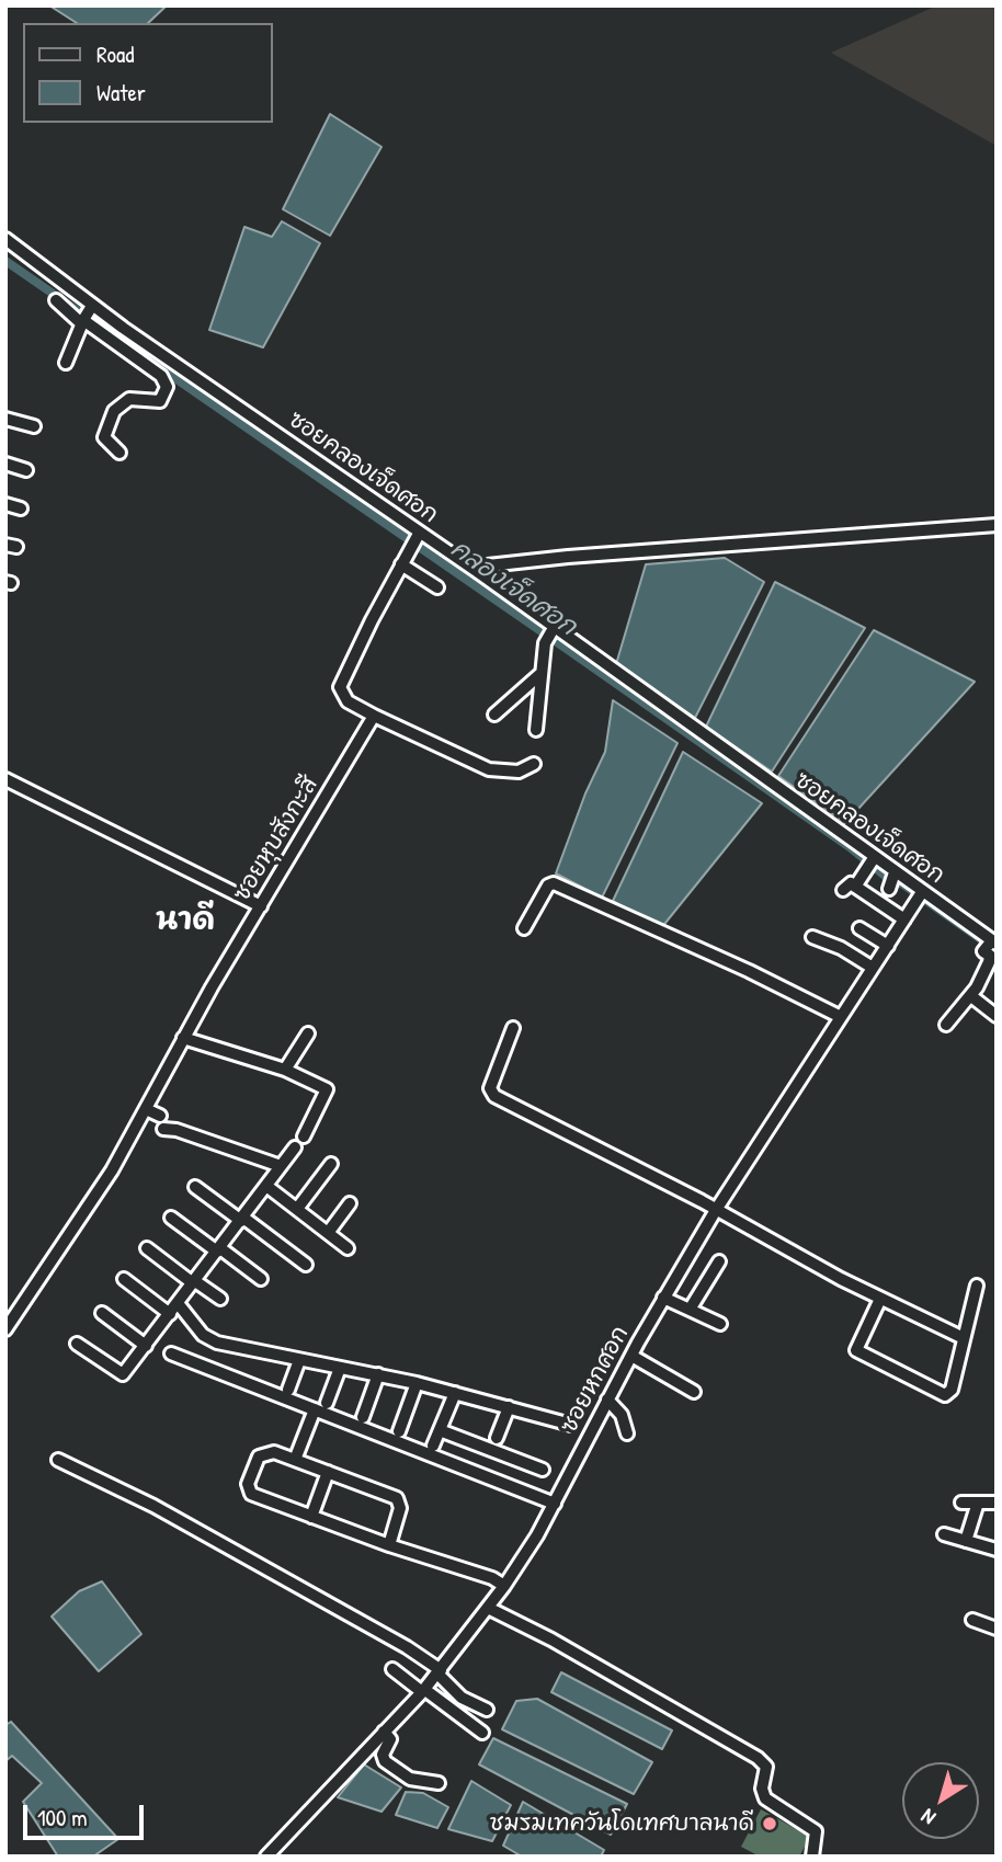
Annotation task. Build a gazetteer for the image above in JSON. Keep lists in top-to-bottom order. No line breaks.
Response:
{"streets":{"street":["ซอยคลองเจ็ดศอก","ซอยหุบสังกะสี","ซอยหกศอก"]},"crossings":[["ซอยคลองเจ็ดศอก","ซอยหกศอก"]],"districts":["นาดี"],"water":["คลองเจ็ดศอก"],"places":["ชมรมเทควันโดเทศบาลนาดี"],"legend":["Road","Water"],"scale_bar":"100 m","north":"bottom left"}
